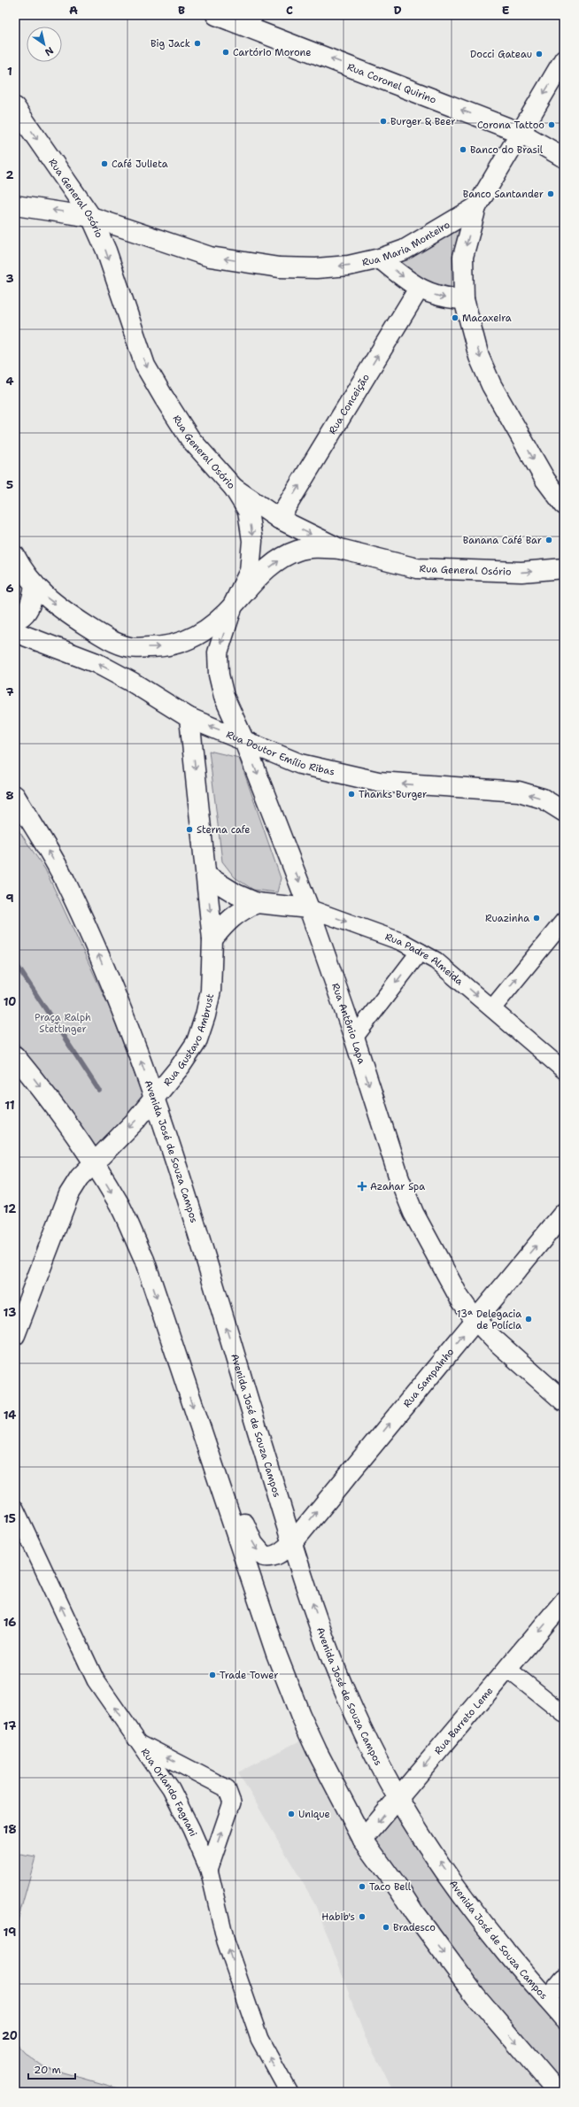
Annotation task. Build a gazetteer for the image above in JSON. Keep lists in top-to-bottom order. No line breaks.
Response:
{"streets":{"main road":["Rua Coronel Quirino","Rua General Osório","Rua Maria Monteiro","Rua Conceição","Rua Doutor Emílio Ribas","Rua Padre Almeida","Rua Antônio Lapa","Rua Gustavo Ambrust","Avenida José de Souza Campos","Rua Sampainho","Rua Barreto Leme"],"street":["Rua Orlando Fagnani"]},"crossings":[["Rua General Osório","Rua Maria Monteiro"],["Rua General Osório","Rua Conceição"],["Rua Doutor Emílio Ribas","Rua Antônio Lapa"],["Rua Doutor Emílio Ribas","Rua Gustavo Ambrust"],["Rua Padre Almeida","Rua Antônio Lapa"],["Rua Antônio Lapa","Rua Sampainho"],["Rua Gustavo Ambrust","Avenida José de Souza Campos"],["Avenida José de Souza Campos","Rua Sampainho"],["Avenida José de Souza Campos","Rua Barreto Leme"]],"one_way":["Rua Coronel Quirino","Rua General Osório","Rua Maria Monteiro","Rua Conceição","Rua Padre Almeida","Rua Antônio Lapa","Rua Gustavo Ambrust","Rua Barreto Leme","Rua Orlando Fagnani"],"parks":["Praça Ralph Stettinger"],"places":{"other":["Big Jack","Cartório Morone","Docci Gateau","Burger & Beer","Corona Tattoo","Banco do Brasil","Café Julieta","Banco Santander","Macaxeira","Banana Café Bar","Thanks Burger","Sterna cafe","Ruazinha","13ª Delegacia de Polícia","Trade Tower","Unique","Taco Bell","Habib's","Bradesco"],"health":["Azahar Spa"]},"scale_bar":"20 m","north":"bottom right","grid":{"columns":["A","B","C","D","E"],"rows":["1","2","3","4","5","6","7","8","9","10","11","12","13","14","15","16","17","18","19","20"]}}
